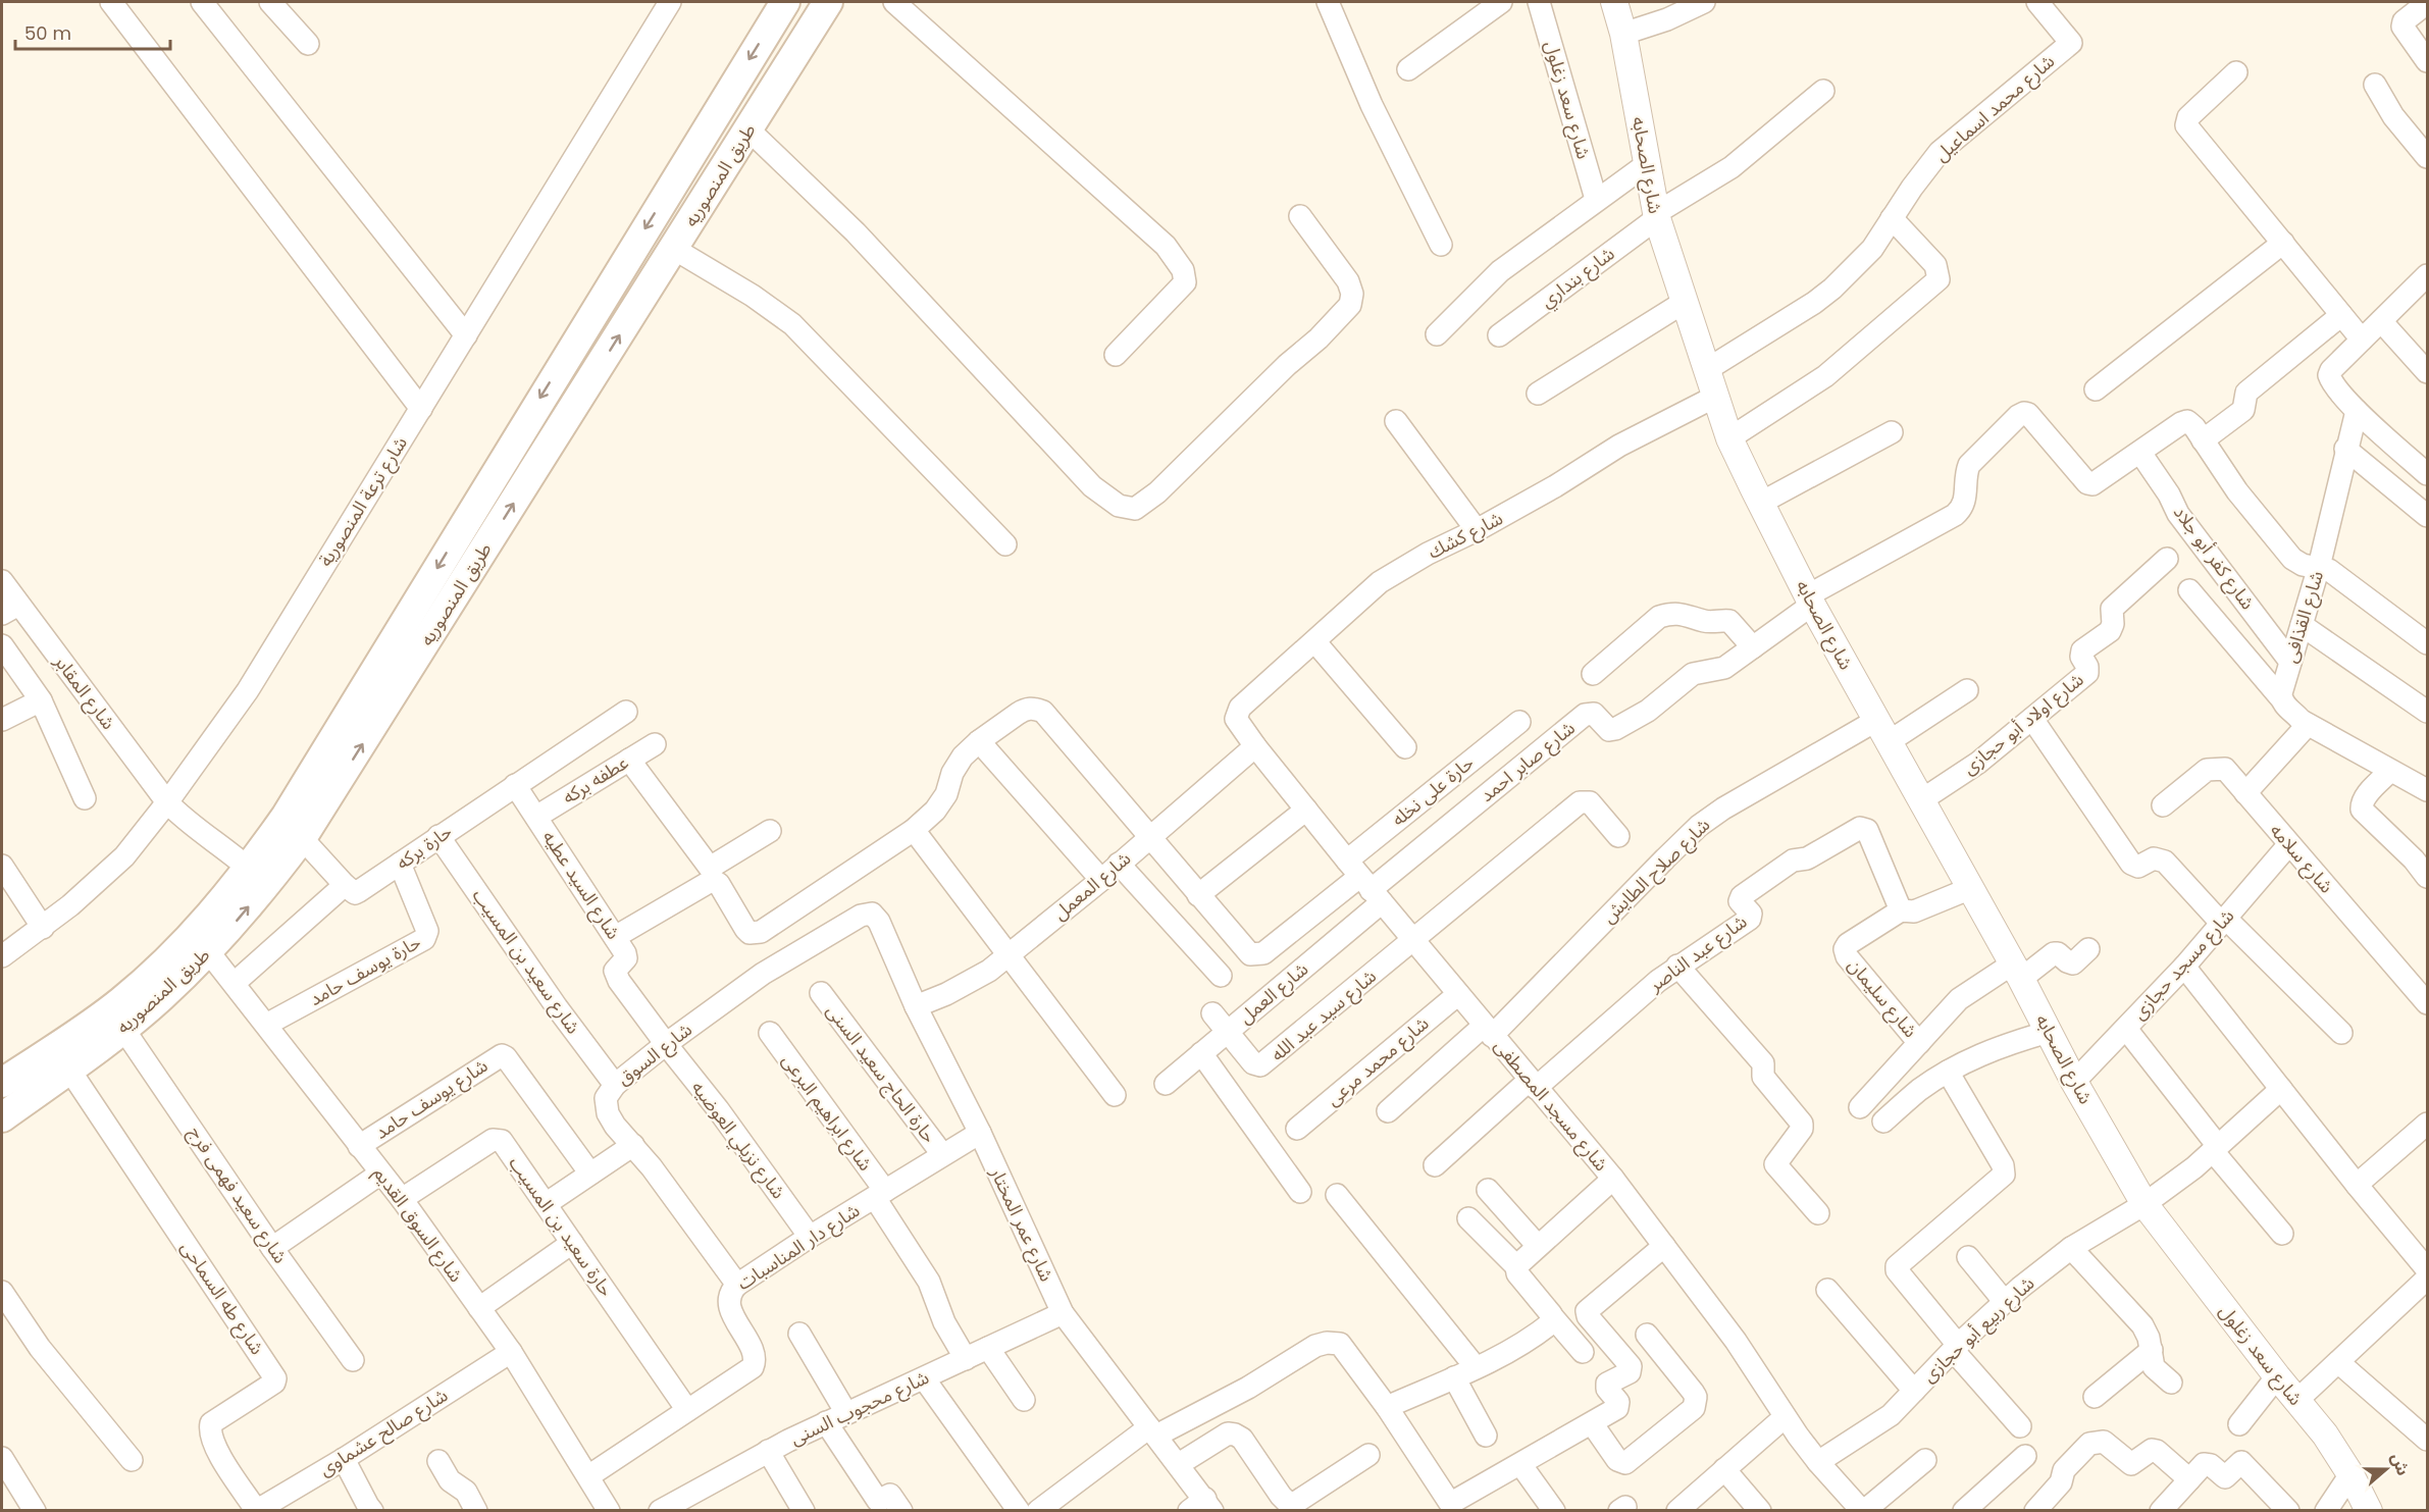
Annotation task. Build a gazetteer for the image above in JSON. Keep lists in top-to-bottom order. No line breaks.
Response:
{"streets":{"main road":["طريق المنصوريه"],"street":["شارع سعد زغلول","شارع محمد اسماعيل","شارع الصحابه","شارع بنداري","شارع ترعة المنصورية","شارع كشك","شارع كفر أبو جلاد","شارع القذافى","شارع المقابر","شارع اولاد أبو حجازى","شارع صابر احمد","عطفه بركه","حارة على نخله","حارة بركه","شارع سلامه","شارع صلاح الطايش","شارع السيد عطيه","شارع المعمل","شارع عبد الناصر","شارع سعيد بن المسيب","شارع مسجد حجازى","حارة يوسف حامد","شارع العمل","شارع سليمان","شارع سيد عبد الله","شارع السوق","شارع محمد مرعى","حارة الحاج سعيد السنى","شارع يوسف حامد","شارع مسجد المصطفى","شارع ابراهيم البرعى","شارع نزيلي العوضيه","شارع سعيد فهمى فرج","شارع السوق القديم","شارع عمر المختار","حارة سعيد بن المسيب","شارع دار المناسبات","شارع طه السماحى","شارع ربيع أبو حجازى","شارع محجوب السنى","شارع صالح عشماوى"]},"crossings":[["شارع سعد زغلول","شارع الصحابه"],["شارع سعد زغلول","شارع ربيع أبو حجازى"],["شارع محمد اسماعيل","شارع الصحابه"],["شارع الصحابه","شارع بنداري"],["شارع الصحابه","شارع كشك"],["شارع الصحابه","شارع اولاد أبو حجازى"],["شارع الصحابه","شارع صابر احمد"],["شارع الصحابه","شارع صلاح الطايش"],["شارع الصحابه","شارع مسجد حجازى"],["شارع الصحابه","شارع سليمان"],["شارع الصحابه","شارع ربيع أبو حجازى"],["طريق المنصوريه","شارع المقابر"],["طريق المنصوريه","شارع سعيد فهمى فرج"],["طريق المنصوريه","شارع السوق القديم"],["طريق المنصوريه","شارع طه السماحى"],["شارع ترعة المنصورية","شارع المقابر"],["شارع كشك","شارع مسجد المصطفى"],["شارع كفر أبو جلاد","شارع القذافى"],["شارع كفر أبو جلاد","شارع صابر احمد"],["شارع صابر احمد","حارة على نخله"],["شارع صابر احمد","شارع العمل"],["شارع صابر احمد","شارع مسجد المصطفى"],["عطفه بركه","شارع السيد عطيه"],["حارة على نخله","شارع العمل"],["حارة على نخله","شارع مسجد المصطفى"],["حارة بركه","شارع السيد عطيه"],["حارة بركه","شارع سعيد بن المسيب"],["حارة بركه","حارة يوسف حامد"],["شارع سلامه","شارع مسجد حجازى"],["شارع صلاح الطايش","شارع مسجد المصطفى"],["شارع السيد عطيه","شارع السوق"],["شارع السيد عطيه","شارع نزيلي العوضيه"],["شارع المعمل","شارع مسجد المصطفى"],["شارع المعمل","شارع عمر المختار"],["شارع عبد الناصر","شارع سليمان"],["شارع عبد الناصر","شارع مسجد المصطفى"],["شارع سعيد بن المسيب","شارع السوق"],["حارة يوسف حامد","شارع السوق القديم"],["شارع العمل","شارع سيد عبد الله"],["شارع العمل","شارع مسجد المصطفى"],["شارع سيد عبد الله","شارع مسجد المصطفى"],["شارع السوق","شارع نزيلي العوضيه"],["شارع السوق","شارع عمر المختار"],["شارع السوق","شارع دار المناسبات"],["شارع محمد مرعى","شارع مسجد المصطفى"],["حارة الحاج سعيد السنى","شارع دار المناسبات"],["شارع يوسف حامد","شارع السوق القديم"],["شارع مسجد المصطفى","شارع ربيع أبو حجازى"],["شارع ابراهيم البرعى","شارع دار المناسبات"],["شارع ابراهيم البرعى","شارع محجوب السنى"],["شارع نزيلي العوضيه","شارع دار المناسبات"],["شارع السوق القديم","حارة سعيد بن المسيب"],["شارع السوق القديم","شارع دار المناسبات"],["شارع السوق القديم","شارع صالح عشماوى"],["شارع عمر المختار","شارع دار المناسبات"],["شارع عمر المختار","شارع محجوب السنى"],["حارة سعيد بن المسيب","شارع دار المناسبات"],["شارع طه السماحى","شارع صالح عشماوى"]],"scale_bar":"50 m","north":"right"}
